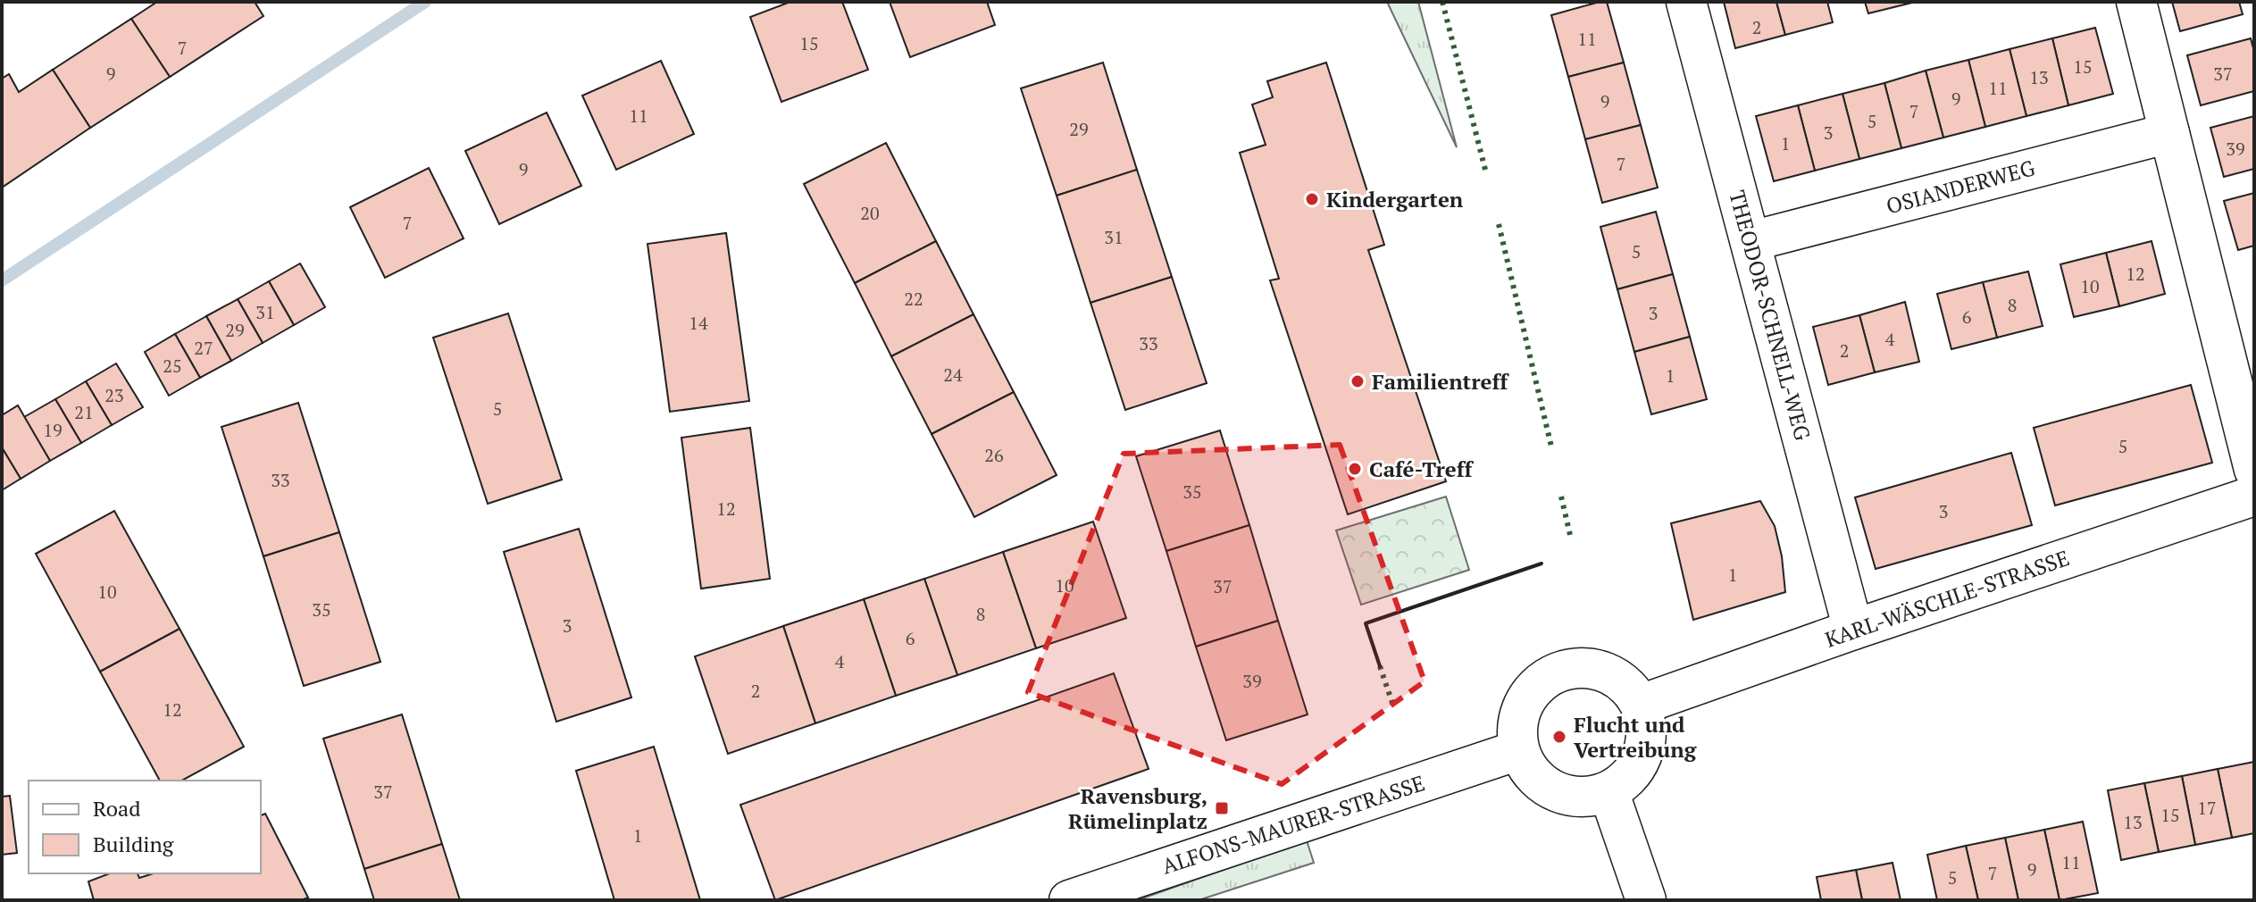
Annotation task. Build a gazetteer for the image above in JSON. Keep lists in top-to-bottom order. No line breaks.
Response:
{"streets":{"street":["OSIANDERWEG","THEODOR-SCHNELL-WEG","KARL-WÄSCHLE-STRASSE","ALFONS-MAURER-STRASSE"]},"crossings":[["OSIANDERWEG","THEODOR-SCHNELL-WEG"],["THEODOR-SCHNELL-WEG","KARL-WÄSCHLE-STRASSE"],["KARL-WÄSCHLE-STRASSE","ALFONS-MAURER-STRASSE"]],"places":{"other":["Kindergarten","Familientreff","Café-Treff","Flucht und Vertreibung"],"transit":["Ravensburg, Rümelinplatz"]},"house_numbers":["2","11","15","7","15","9","37","13","11","9","9","7","11","5","29","3","1","39","7","9","20","7","31","5","12","10","22","8","31","3","6","14","29","4","33","27","2","25","24","1","23","5","21","19","5","26","33","35","12","3","1","10","37","10","35","8","3","6","4","39","2","12","37","17","15","13","1","11","9","7","5"],"legend":["Road","Building"]}
